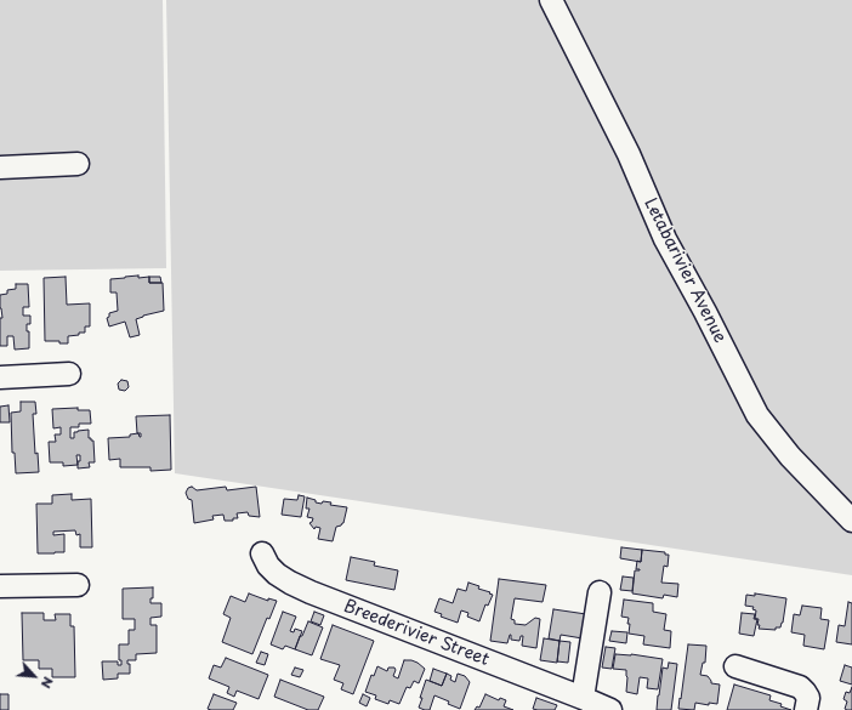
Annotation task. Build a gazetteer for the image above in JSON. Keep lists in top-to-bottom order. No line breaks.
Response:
{"streets":{"street":["Letabarivier Avenue","Breederivier Street"]},"north":"bottom right"}
